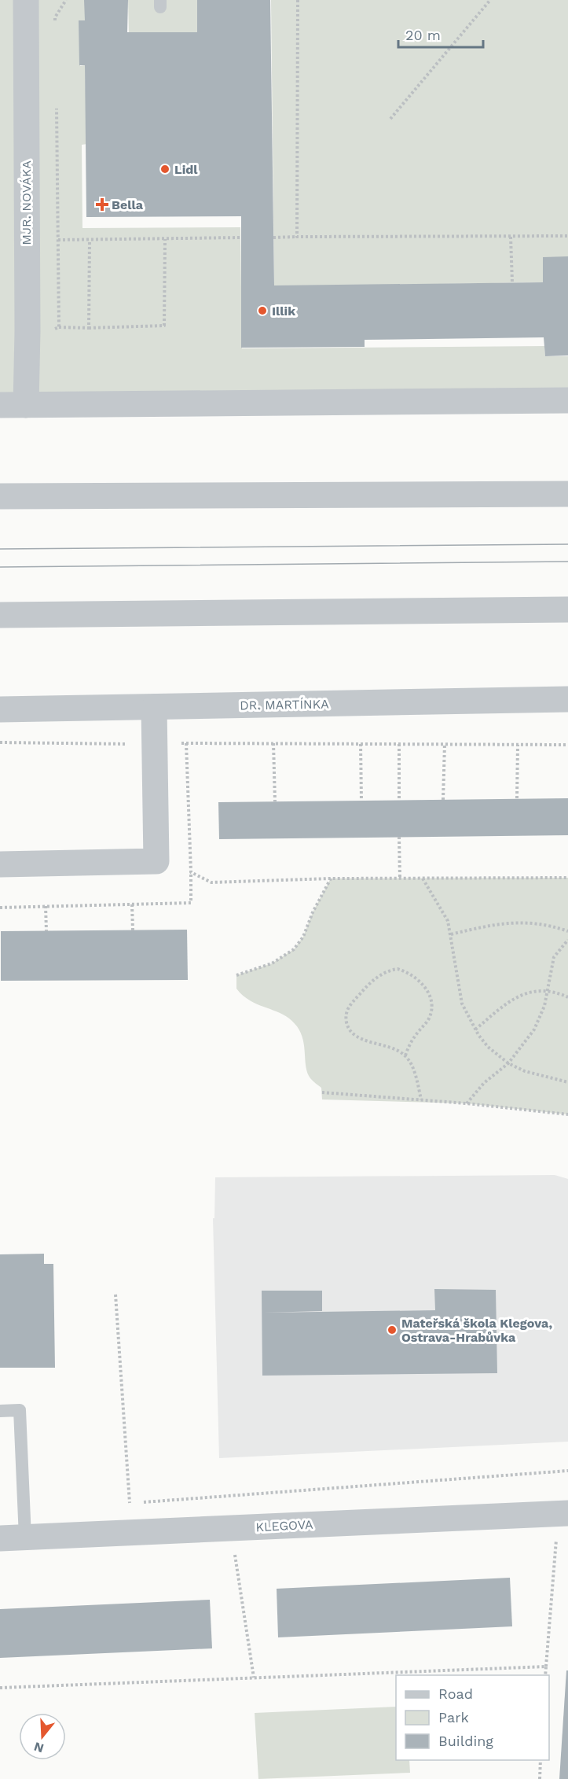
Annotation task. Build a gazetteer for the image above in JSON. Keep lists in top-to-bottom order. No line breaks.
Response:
{"streets":{"street":["MJR. NOVÁKA","DR. MARTÍNKA","KLEGOVA"]},"places":{"other":["Lidl","Illik","Mateřská škola Klegova, Ostrava-Hrabůvka"],"health":["Bella"]},"legend":["Road","Park","Building"],"scale_bar":"20 m","north":"bottom"}
